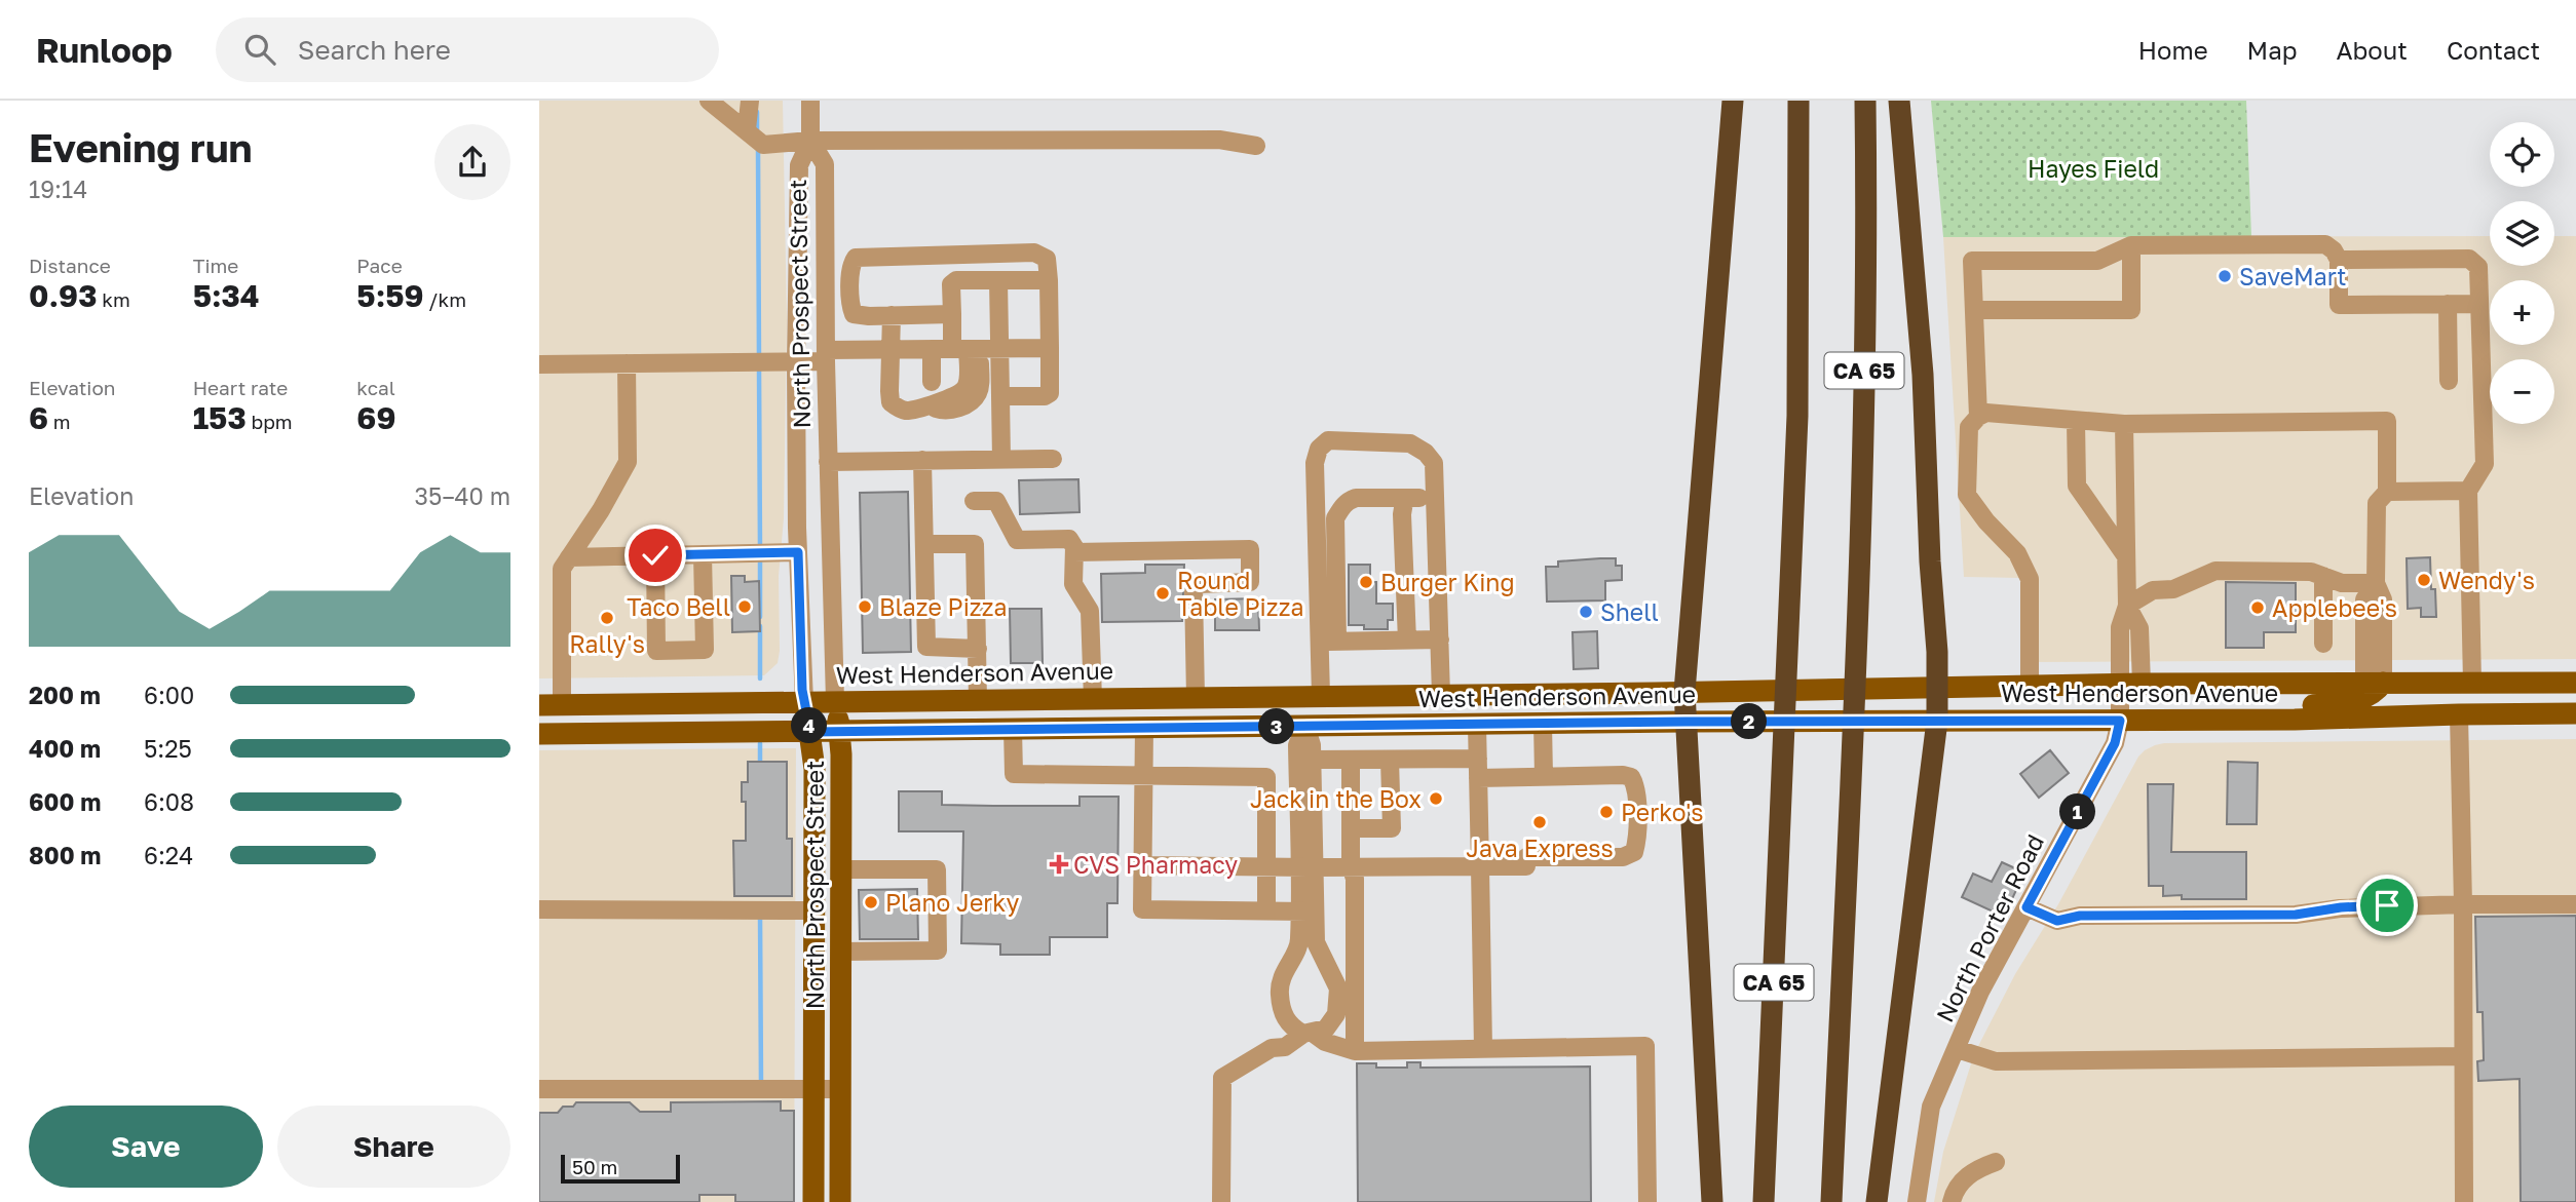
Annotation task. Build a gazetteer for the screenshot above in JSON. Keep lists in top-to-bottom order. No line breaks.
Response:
{"streets":{"highway":["CA 65"],"main road":["North Prospect Street","West Henderson Avenue"],"street":["North Porter Road"]},"crossings":[["North Prospect Street","West Henderson Avenue"],["West Henderson Avenue","North Porter Road"]],"parks":["Hayes Field"],"places":{"other":["SaveMart","Wendy's","Burger King","Round Table Pizza","Taco Bell","Blaze Pizza","Applebee's","Shell","Rally's","Jack in the Box","Perko's","Java Express","Plano Jerky"],"health":["CVS Pharmacy"]},"scale_bar":"50 m","page":{"header":"Runloop","search":"Search here","nav":["Home","Map","About","Contact"],"heading":["Evening run","19:14"],"map_buttons":["+","−"],"stats":[["Distance","0.93 km"],["Time","5:34"],["Pace","5:59 /km"],["Elevation","6 m"],["Heart rate","153 bpm"],["kcal","69"]],"chart":["Elevation","35–40 m"],"list":[{"name":"200 m","note":"6:00"},{"name":"400 m","note":"5:25"},{"name":"600 m","note":"6:08"},{"name":"800 m","note":"6:24"}],"pins":["2","4","3","1"],"buttons":["Save","Share"],"scale":"50 m"}}
